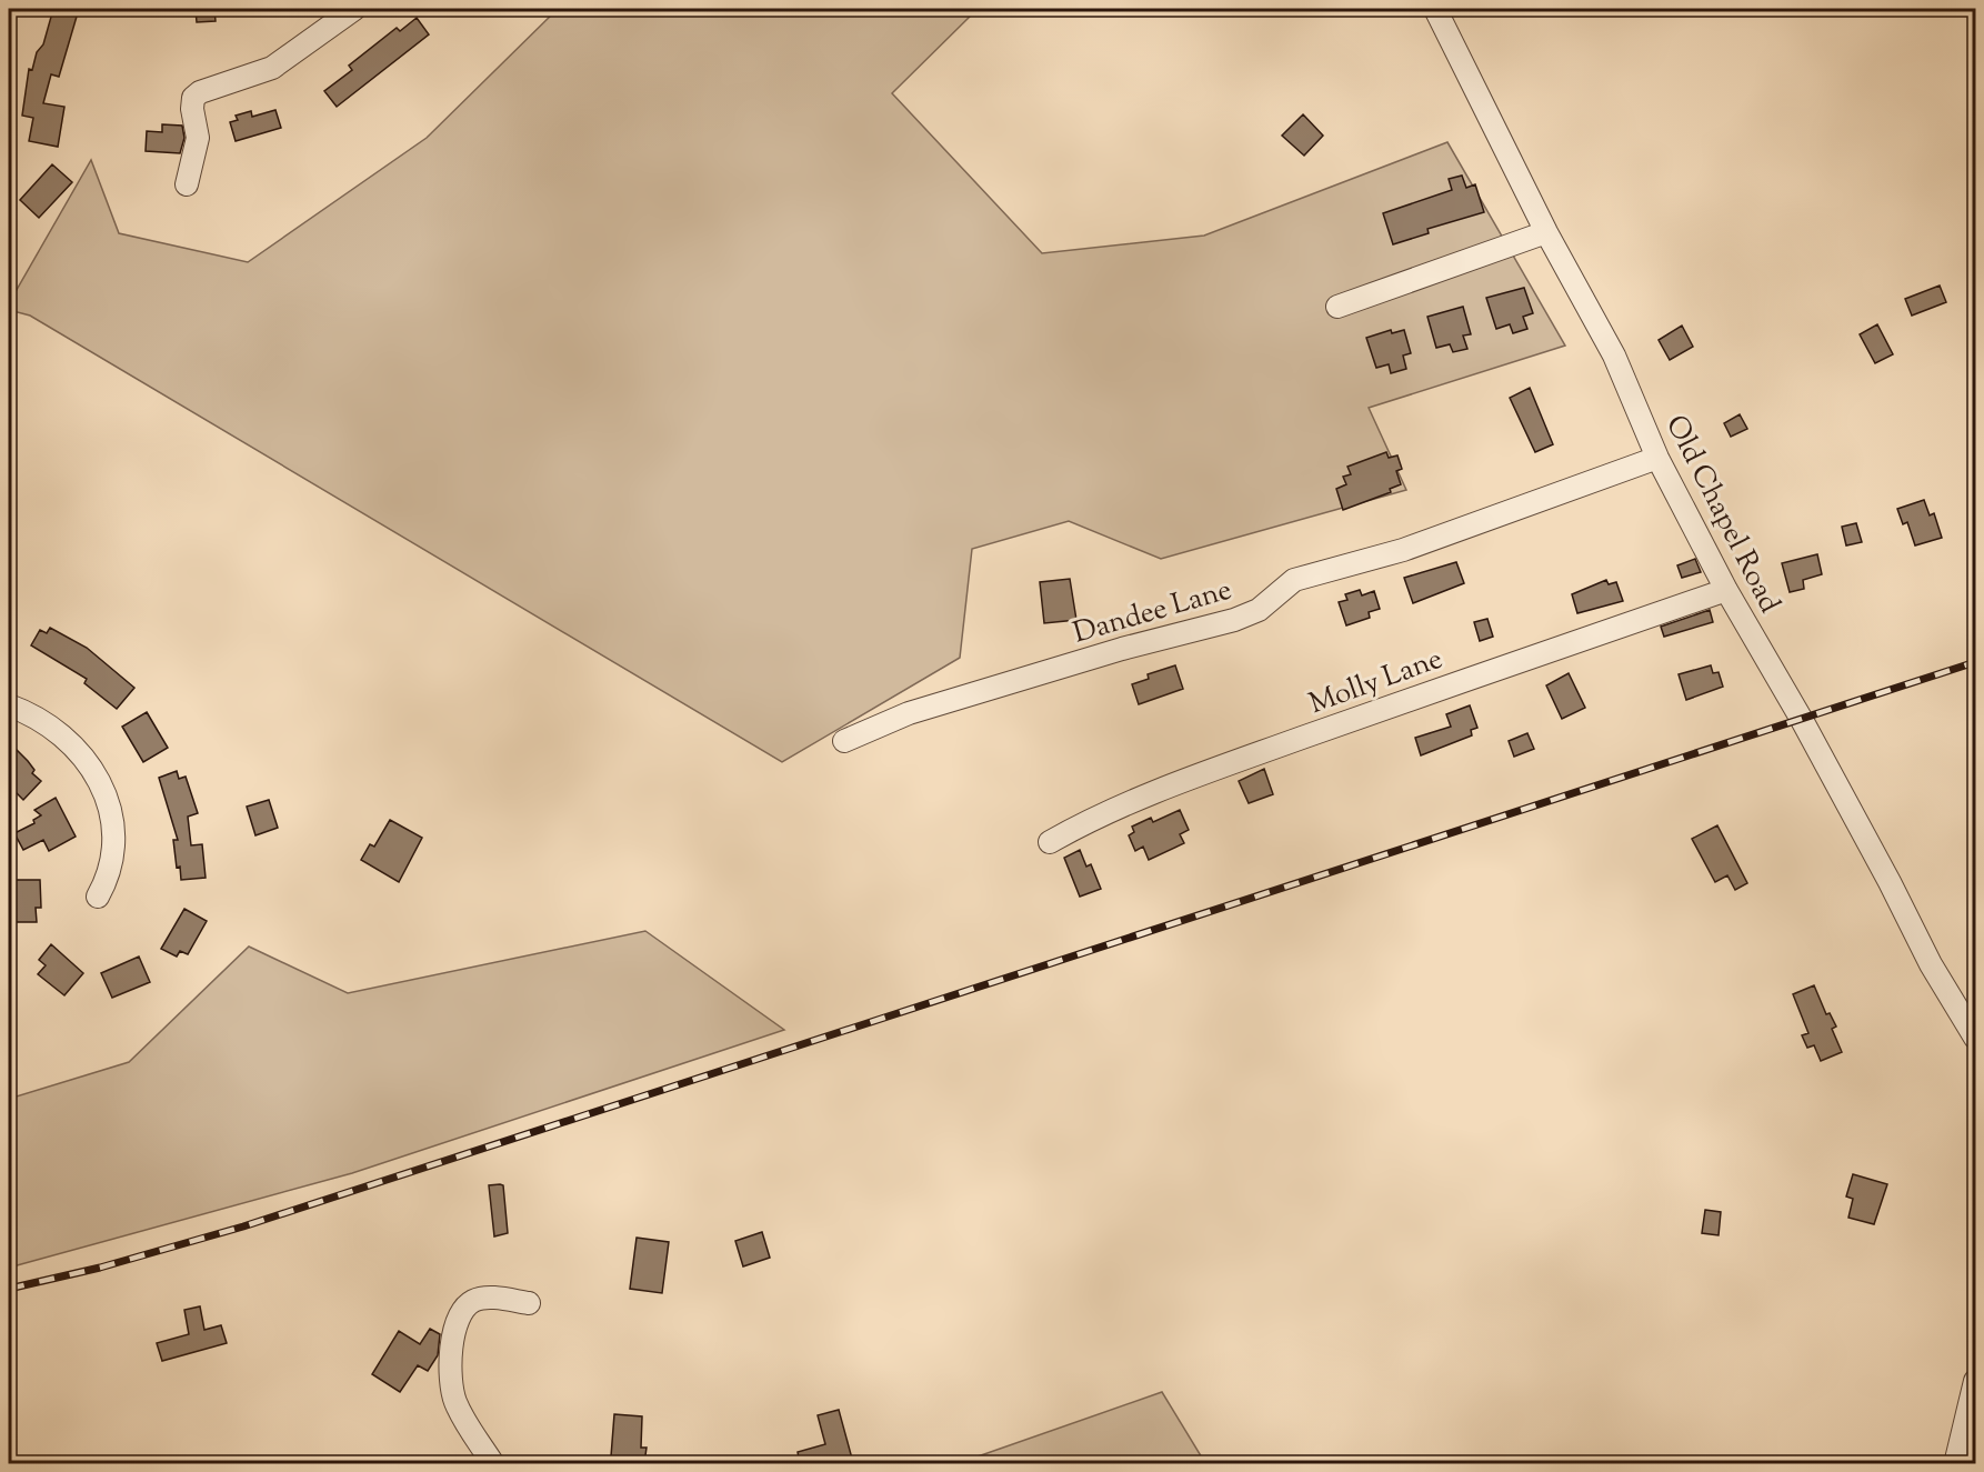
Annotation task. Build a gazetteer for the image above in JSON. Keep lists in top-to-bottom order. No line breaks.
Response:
{"streets":{"street":["Old Chapel Road","Dandee Lane","Molly Lane"]},"crossings":[["Old Chapel Road","Dandee Lane"],["Old Chapel Road","Molly Lane"]]}
